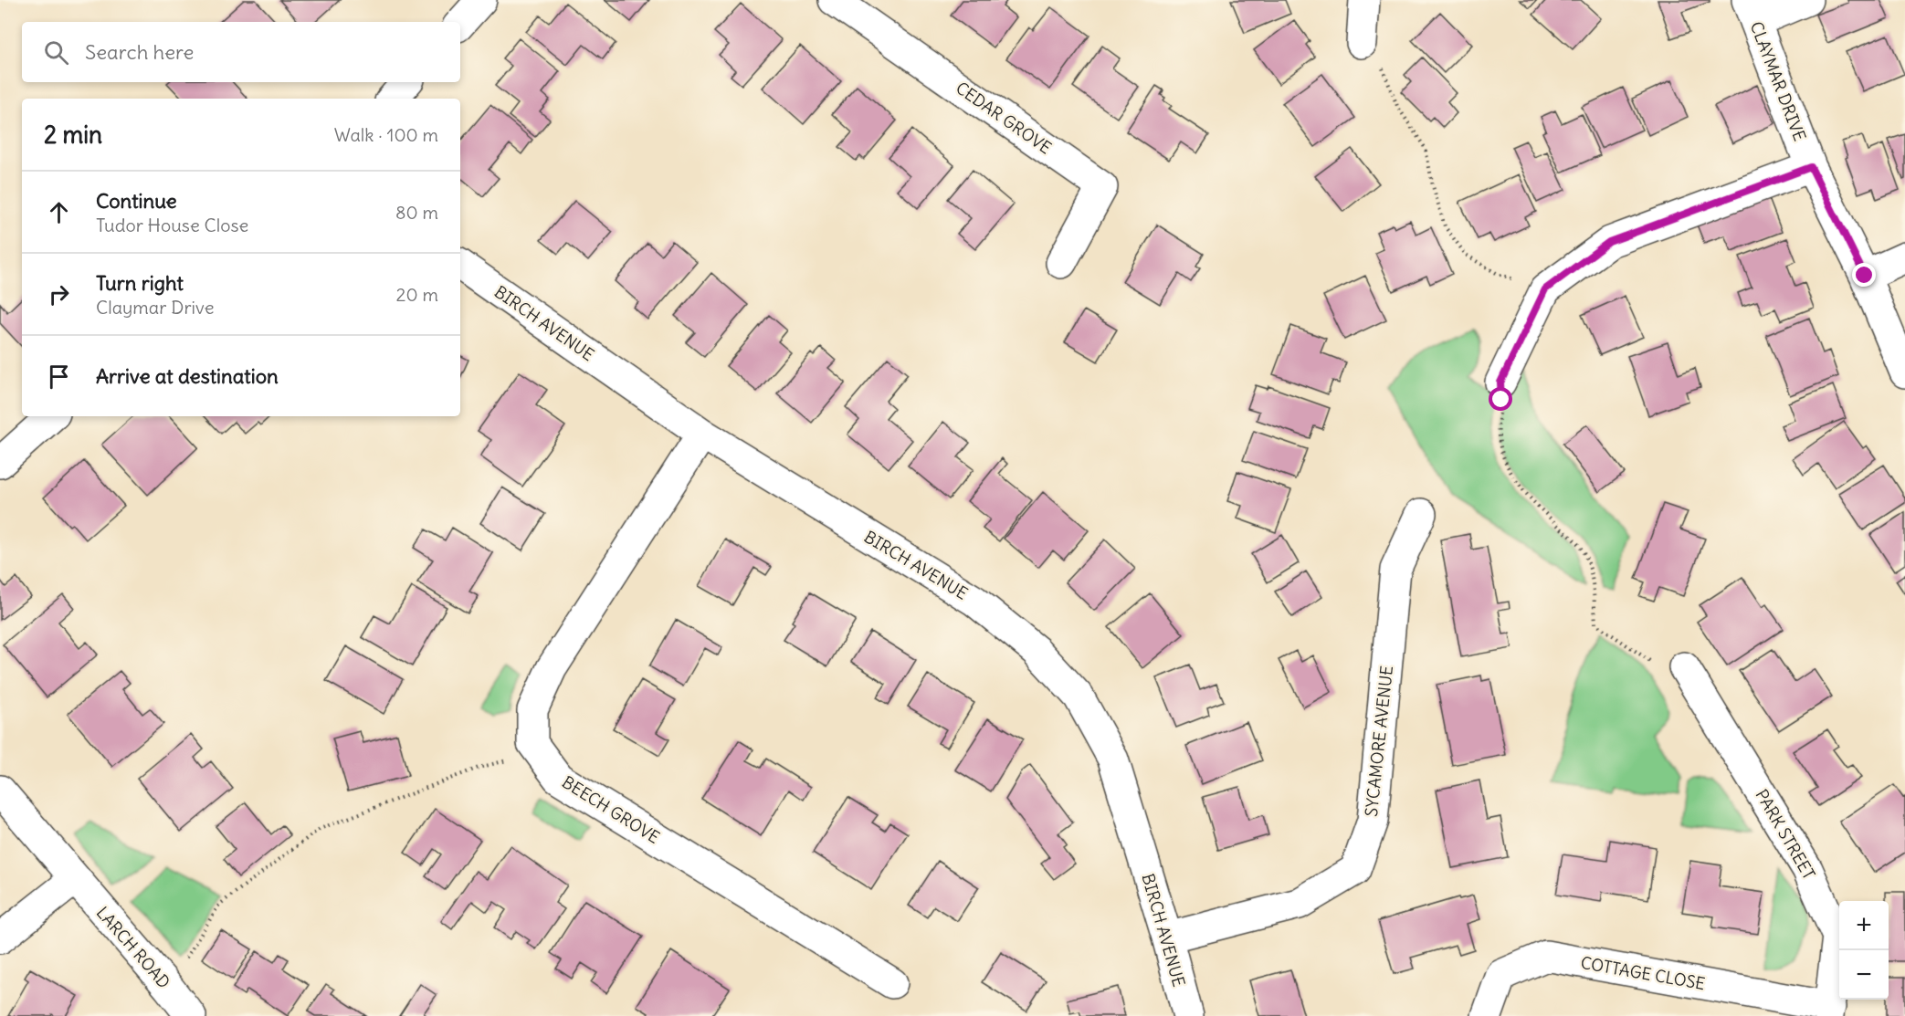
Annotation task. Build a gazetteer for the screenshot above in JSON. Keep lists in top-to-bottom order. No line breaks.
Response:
{"streets":{"street":["CLAYMAR DRIVE","CEDAR GROVE","BIRCH AVENUE","SYCAMORE AVENUE","BEECH GROVE","PARK STREET","LARCH ROAD","COTTAGE CLOSE"]},"crossings":[["BIRCH AVENUE","SYCAMORE AVENUE"],["BIRCH AVENUE","BEECH GROVE"],["PARK STREET","COTTAGE CLOSE"]],"page":{"search":"Search here","heading":["2 min","Walk · 100 m"],"list":[["Continue","Tudor House Close","80 m"],["Turn right","Claymar Drive","20 m"],"Arrive at destination"],"map_buttons":["+","−"]}}
